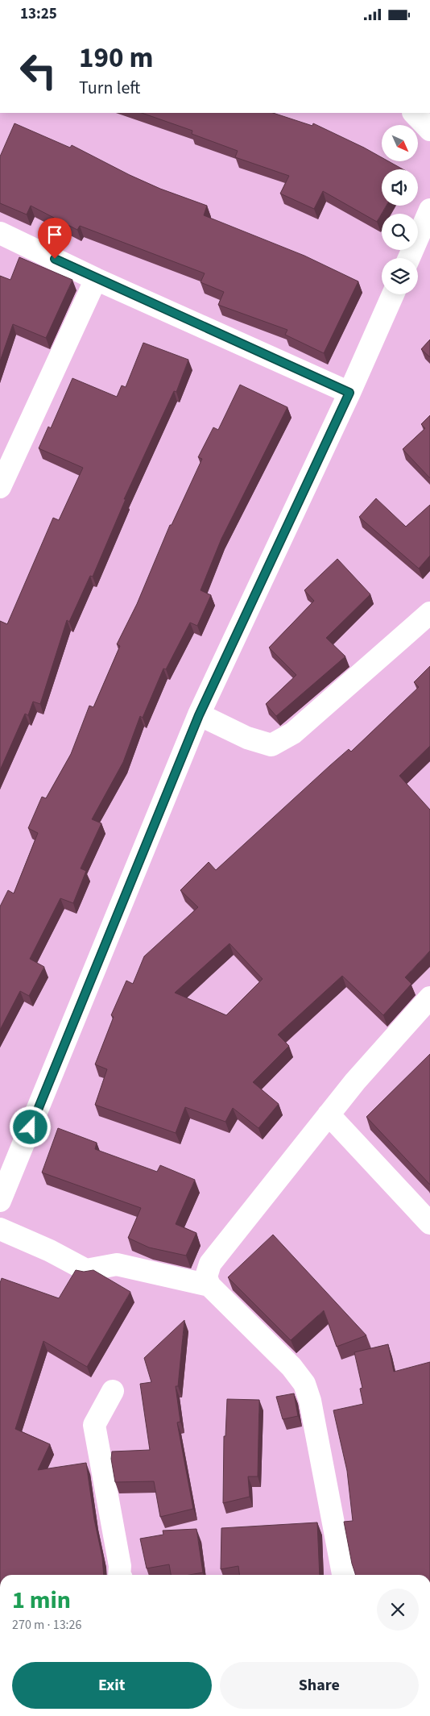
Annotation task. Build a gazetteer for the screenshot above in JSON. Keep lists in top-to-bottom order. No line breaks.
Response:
{"north":"bottom right","page":{"status":"13:25","turn":["190 m","Turn left"],"heading":["1 min","270 m · 13:26"],"buttons":["Exit","Share"]}}
